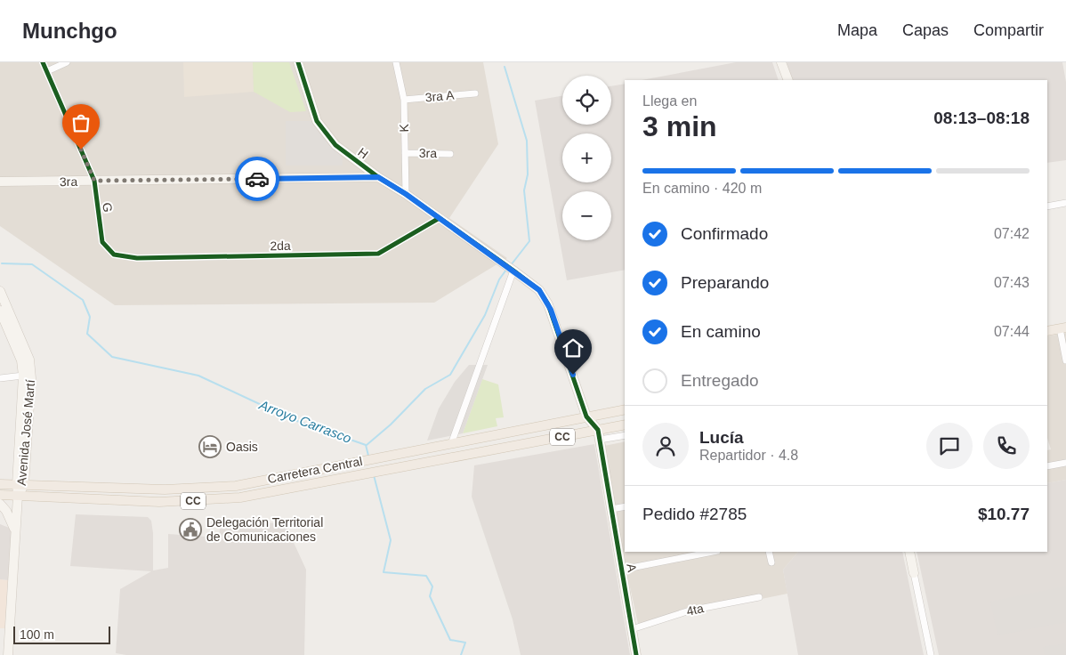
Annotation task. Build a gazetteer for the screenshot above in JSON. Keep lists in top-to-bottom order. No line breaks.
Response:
{"streets":{"main road":["CC","Carretera Central"],"street":["3ra A","K","H","3ra","G","2da","Avenida José Martí","A","4ta"]},"crossings":[["3ra A","K"],["K","H"],["K","3ra"],["H","3ra"],["H","2da"],["H","Carretera Central"],["3ra","G"],["G","2da"],["Avenida José Martí","Carretera Central"],["Carretera Central","A"],["A","4ta"]],"water":["Arroyo Carrasco"],"places":{"hotel":["Oasis"],"public building":["Delegación Territorial de Comunicaciones"]},"scale_bar":"100 m","page":{"header":"Munchgo","nav":["Mapa","Capas","Compartir"],"map_buttons":["+","−"],"heading":["3 min","Llega en","08:13–08:18"],"panel":["Lucía","Repartidor · 4.8","Pedido #2785","$10.77"],"bar":"En camino · 420 m","list":[["Confirmado","07:42"],["Preparando","07:43"],["En camino","07:44"],"Entregado"],"scale":"100 m"}}
